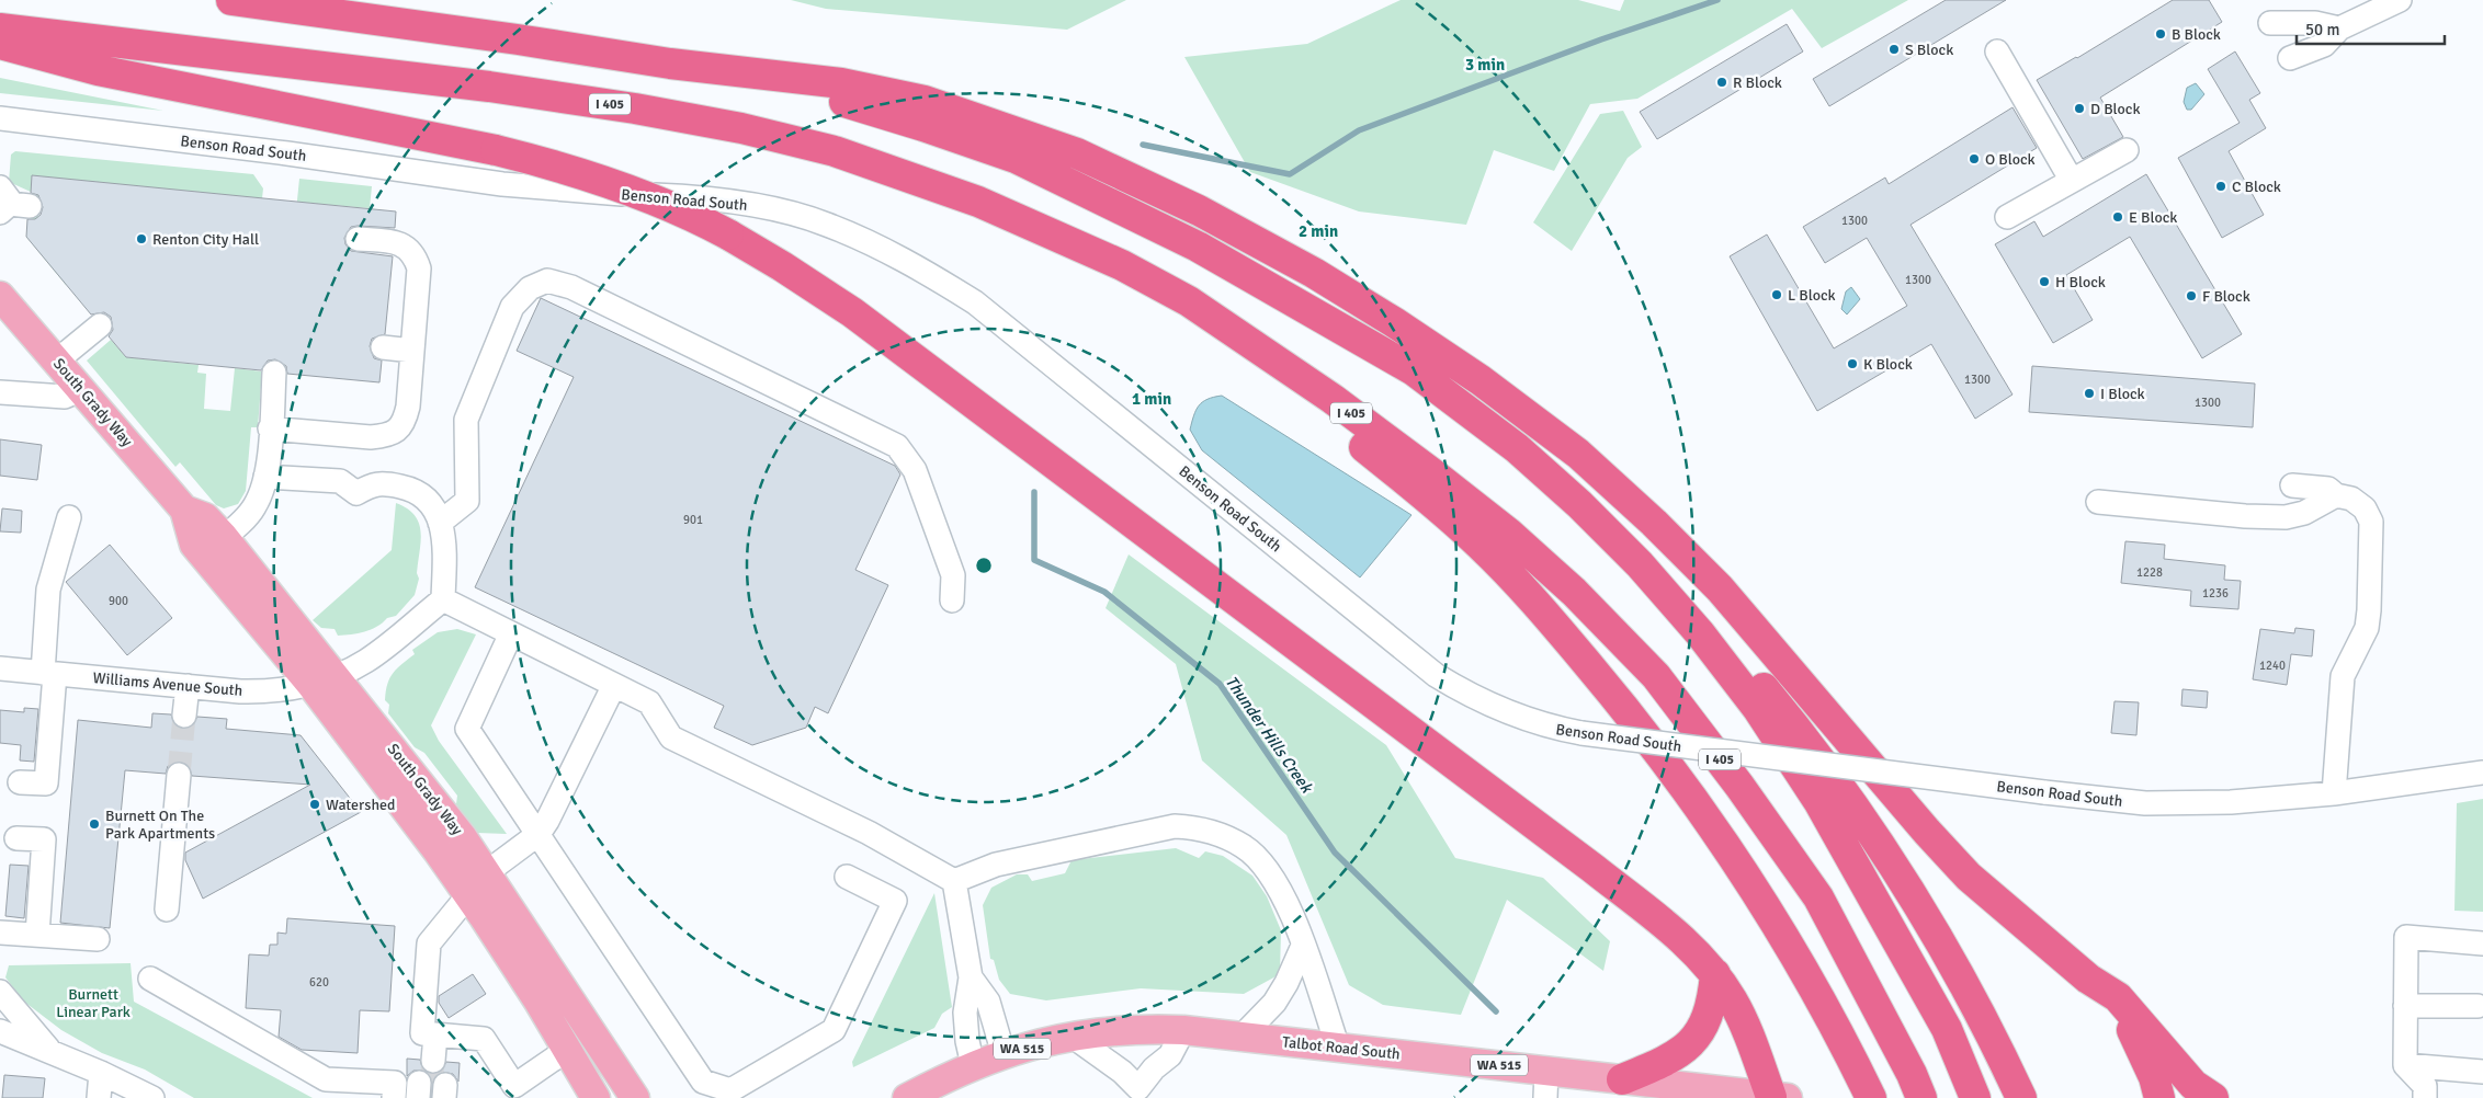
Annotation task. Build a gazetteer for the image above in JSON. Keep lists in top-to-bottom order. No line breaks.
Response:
{"streets":{"highway":["I 405"],"main road":["South Grady Way","Talbot Road South","WA 515"],"street":["Benson Road South","Williams Avenue South"]},"crossings":[["South Grady Way","Williams Avenue South"]],"water":["Thunder Hills Creek"],"parks":["Burnett Linear Park"],"places":["B Block","S Block","R Block","D Block","O Block","C Block","E Block","Renton City Hall","H Block","L Block","F Block","K Block","I Block","Watershed","Burnett On The Park Apartments"],"house_numbers":["1300","1300","1300","1300","901","1228","1236","900","1240","620"],"scale_bar":"50 m","rings":["3 min","2 min","1 min"]}
